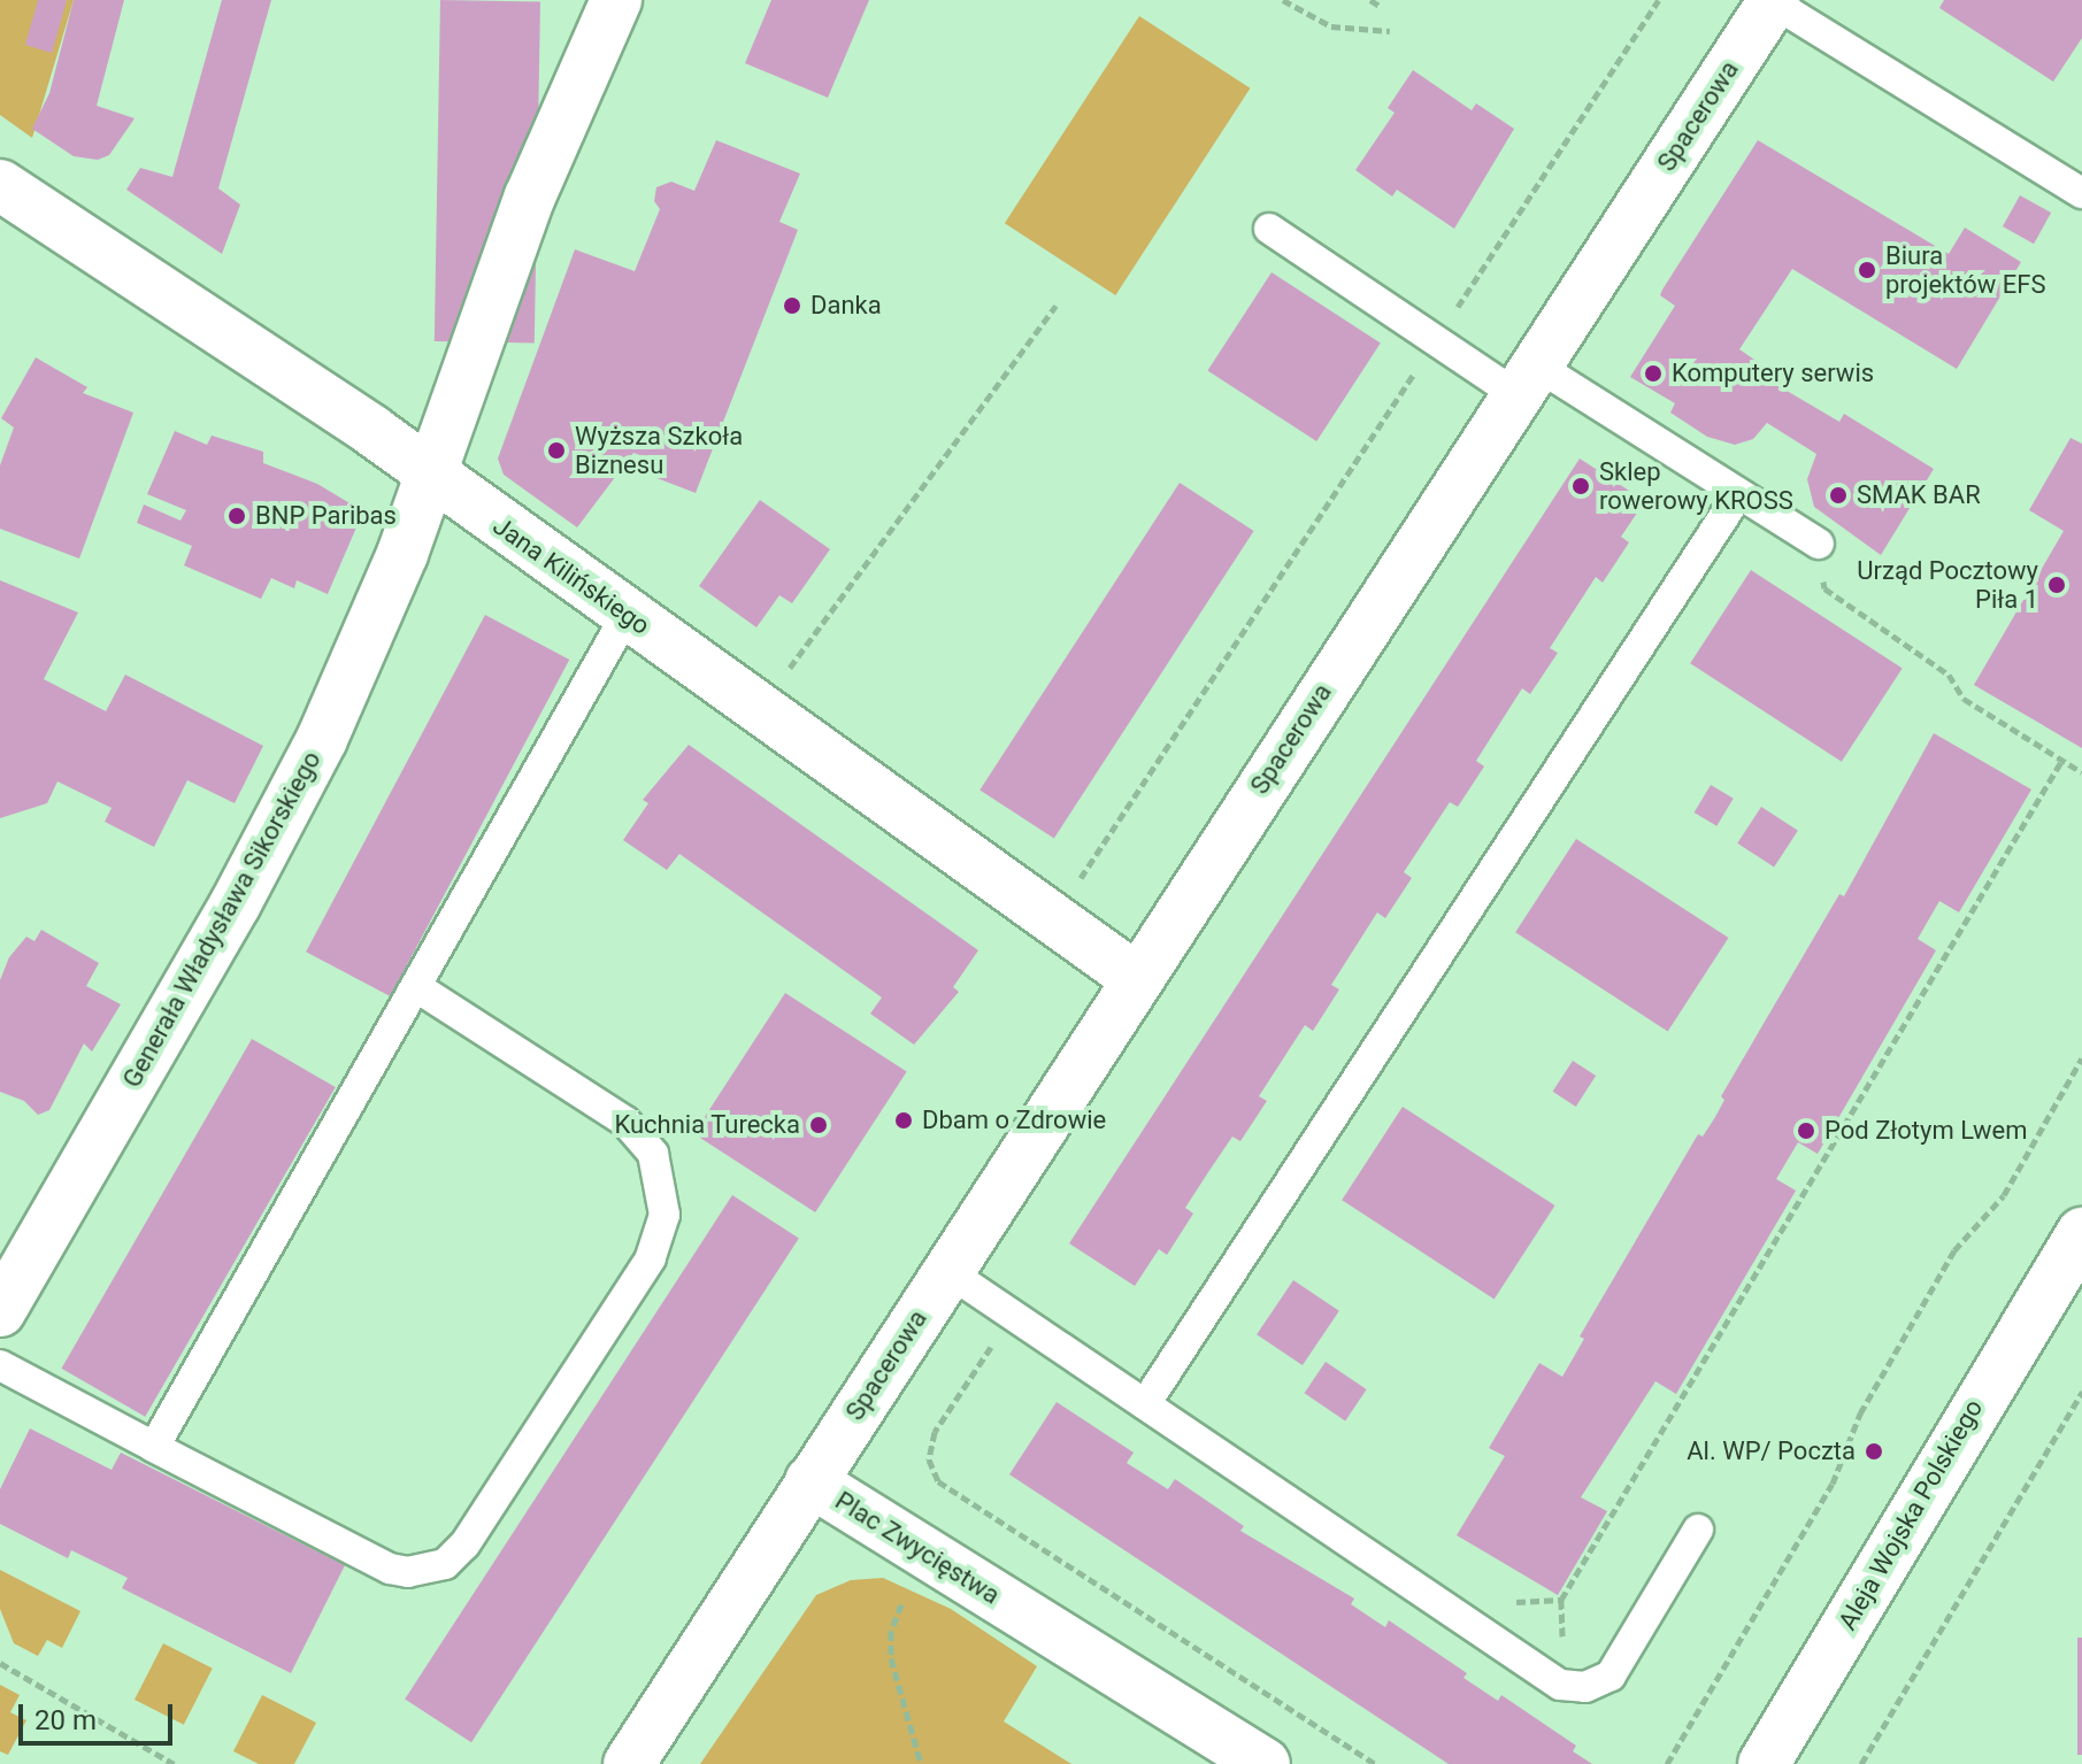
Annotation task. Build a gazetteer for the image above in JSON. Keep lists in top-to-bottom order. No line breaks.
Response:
{"streets":{"street":["Spacerowa","Jana Kilińskiego","Generała Władysława Sikorskiego","Aleja Wojska Polskiego","Plac Zwycięstwa"]},"crossings":[["Spacerowa","Jana Kilińskiego"],["Spacerowa","Plac Zwycięstwa"],["Jana Kilińskiego","Generała Władysława Sikorskiego"]],"places":["Biura projektów EFS","Danka","Komputery serwis","Wyższa Szkoła Biznesu","Sklep rowerowy KROSS","SMAK BAR","BNP Paribas","Urząd Pocztowy Piła 1","Dbam o Zdrowie","Kuchnia Turecka","Pod Złotym Lwem","Al. WP/ Poczta"],"scale_bar":"20 m"}
